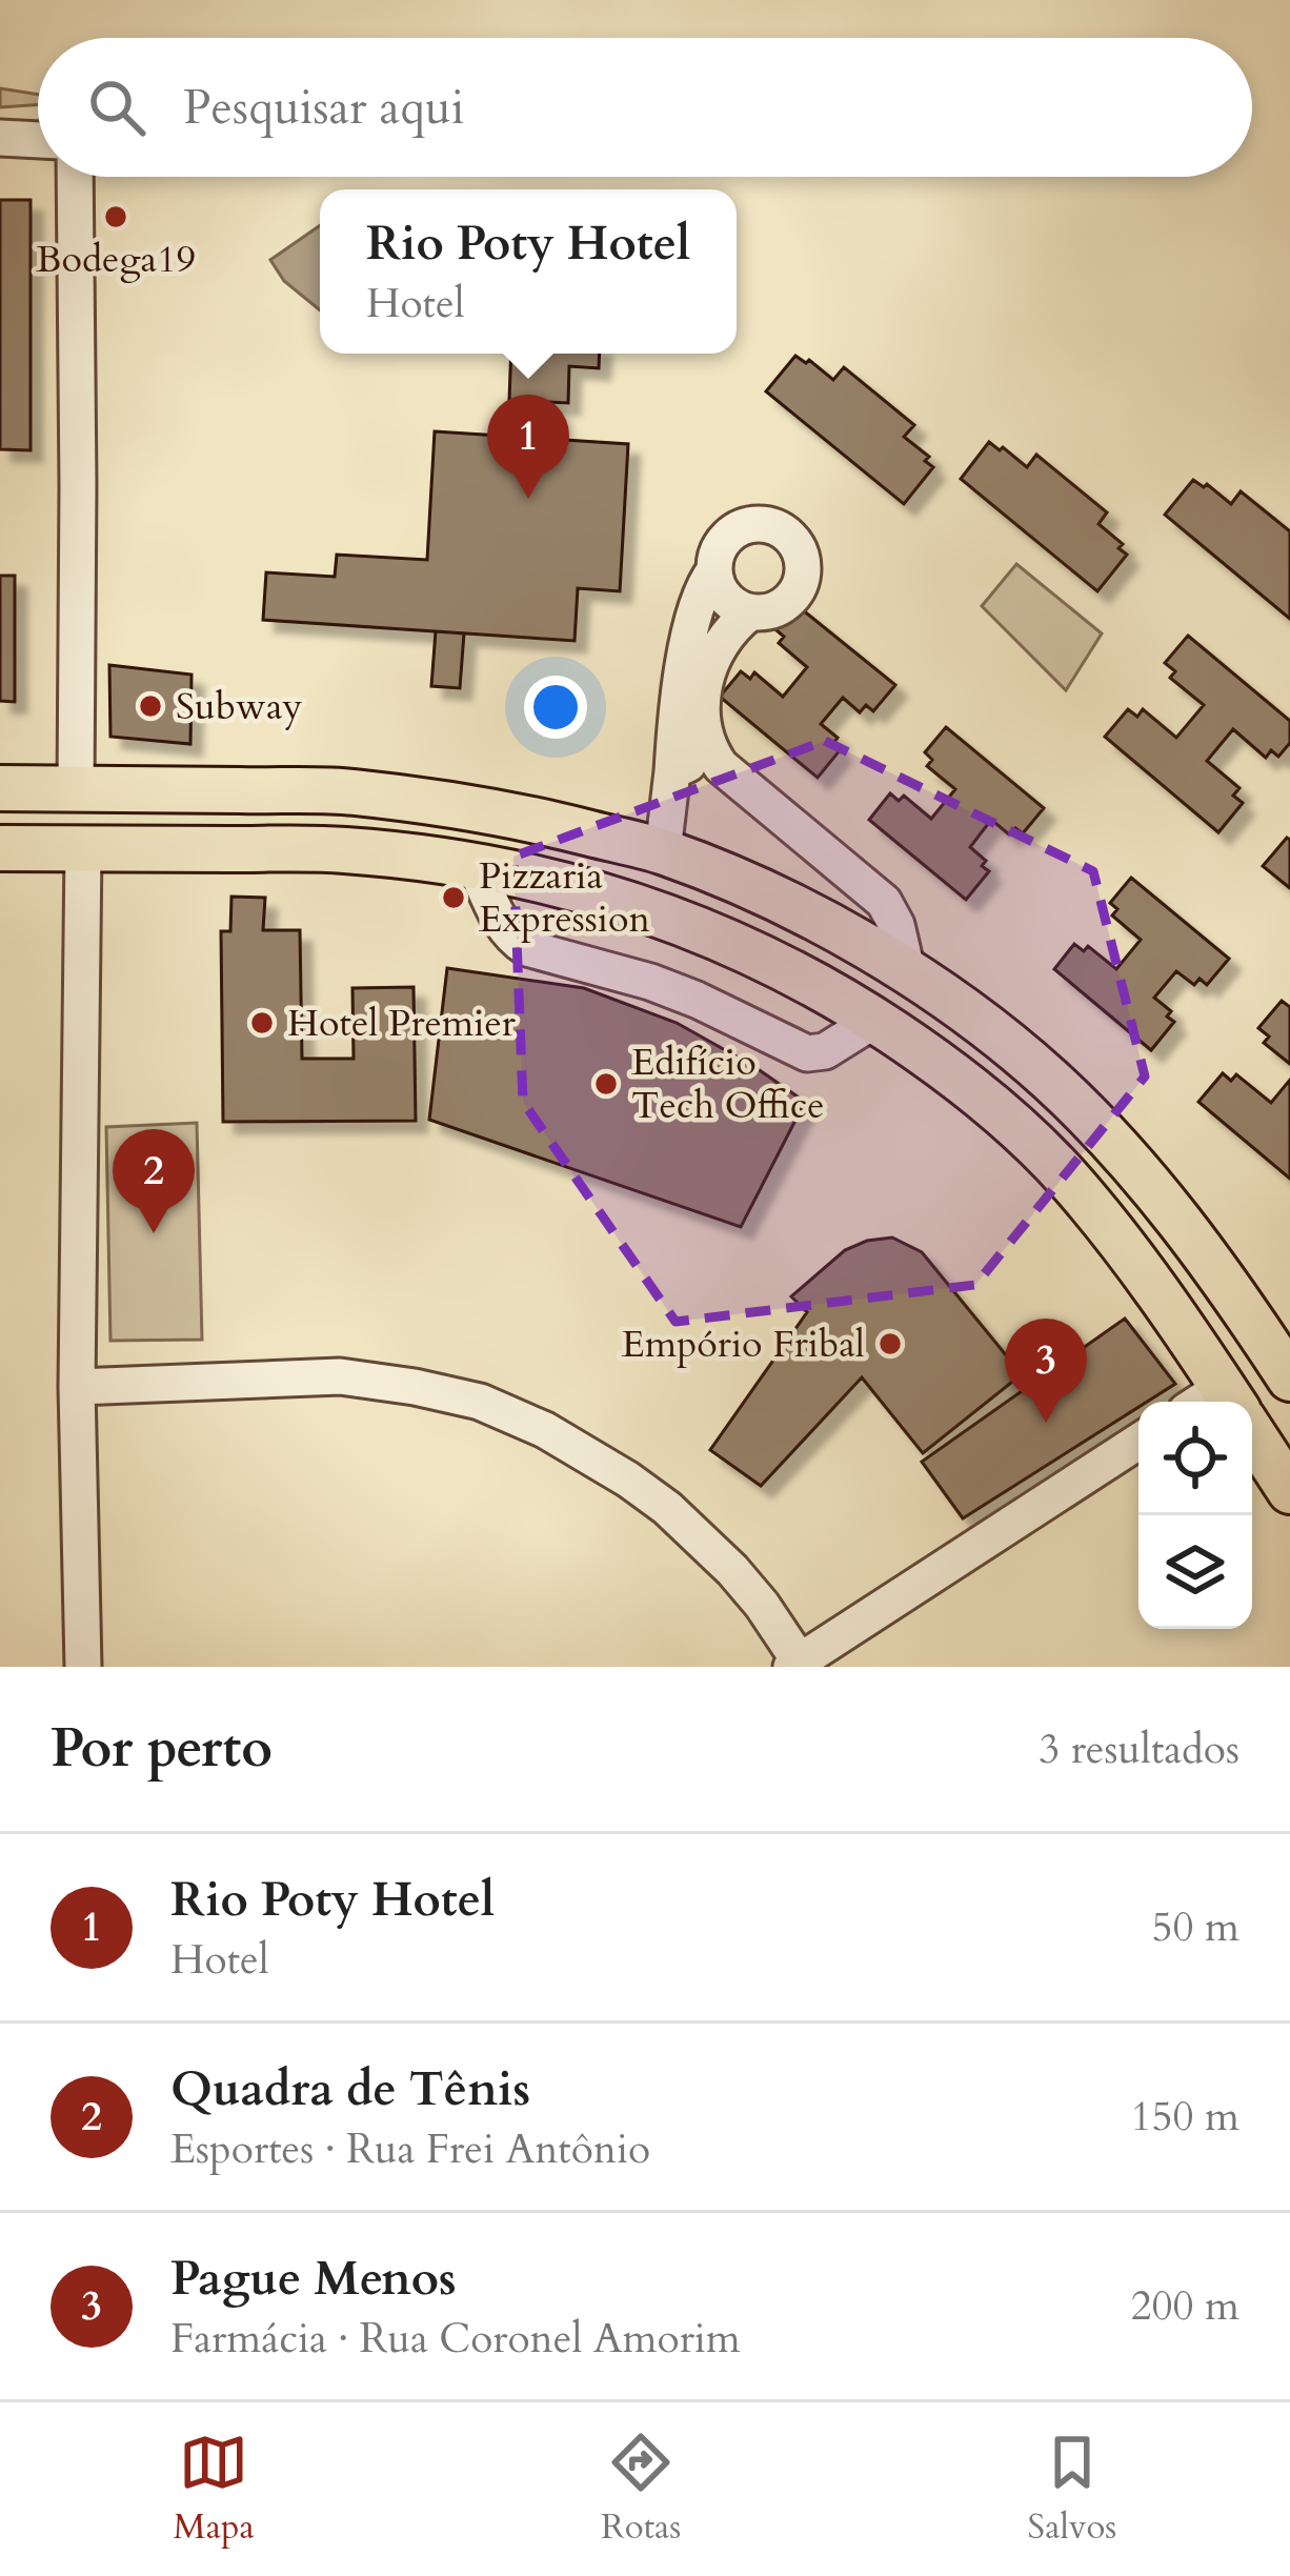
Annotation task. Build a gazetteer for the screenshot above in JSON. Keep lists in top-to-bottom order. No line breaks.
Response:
{"places":["Bodega19","Subway","Pizzaria Expression","Hotel Premier","Edifício Tech Office","Empório Fribal"],"page":{"search":"Pesquisar aqui","popup":["Rio Poty Hotel","Hotel"],"pins":["1","2","3"],"heading":["Por perto","3 resultados"],"list":[{"mark":"1","name":"Rio Poty Hotel","note":"Hotel","value":"50 m"},{"mark":"2","name":"Quadra de Tênis","note":"Esportes · Rua Frei Antônio","value":"150 m"},{"mark":"3","name":"Pague Menos","note":"Farmácia · Rua Coronel Amorim","value":"200 m"}],"nav":["Mapa","Rotas","Salvos"]}}
